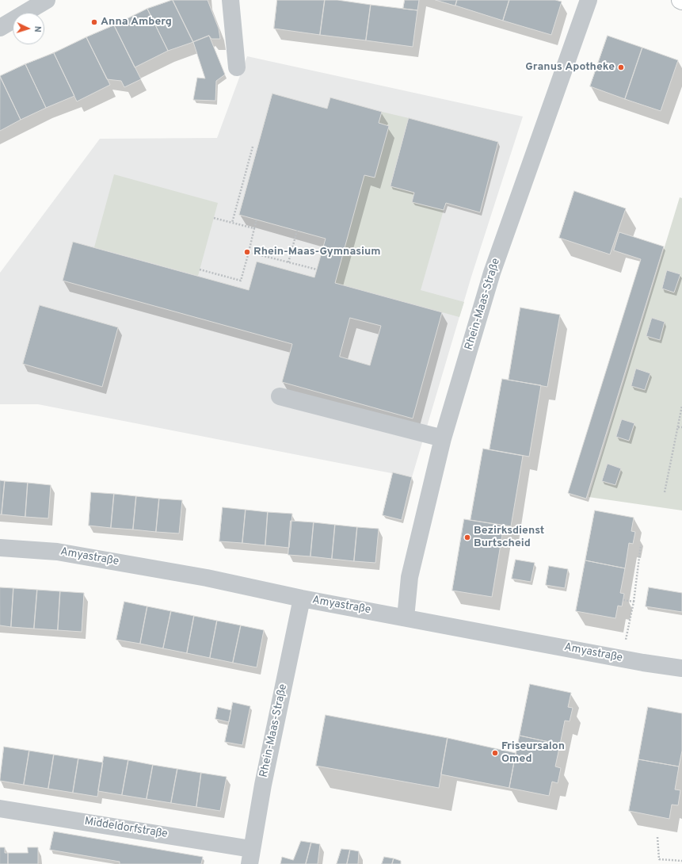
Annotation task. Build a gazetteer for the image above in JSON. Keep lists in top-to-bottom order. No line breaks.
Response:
{"streets":{"street":["Rhein-Maas-Straße","Amyastraße","Middeldorfstraße"]},"crossings":[["Rhein-Maas-Straße","Amyastraße"],["Rhein-Maas-Straße","Middeldorfstraße"]],"places":["Anna Amberg","Granus Apotheke","Rhein-Maas-Gymnasium","Bezirksdienst Burtscheid","Friseursalon Omed"],"north":"right"}
